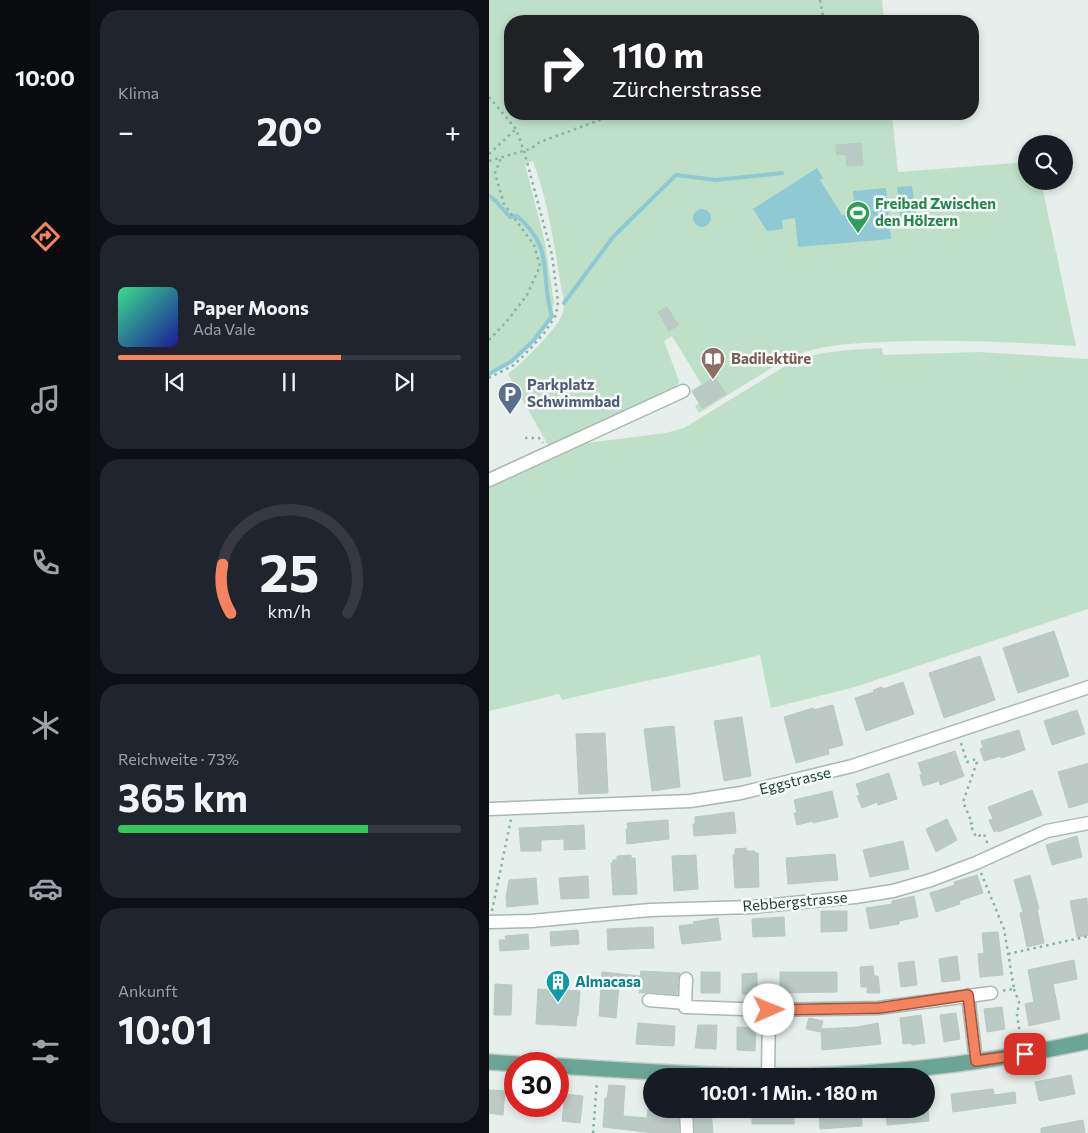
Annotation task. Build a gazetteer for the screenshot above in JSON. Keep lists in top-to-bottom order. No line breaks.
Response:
{"streets":{"street":["Eggstrasse","Rebbergstrasse"]},"places":{"sports":["Freibad Zwischen den Hölzern"],"library":["Badilektüre"],"parking":["Parkplatz Schwimmbad"],"building":["Almacasa"]},"page":{"tabs":"10:00","tile":["Klima",["Reichweite · 73%","365 km"],["Ankunft","10:01"]],"turn":["110 m","Zürcherstrasse"],"heat":["−","20°","+"],"song":["Paper Moons","Ada Vale"],"limit":"30","trip":"10:01 · 1 Min. · 180 m","gauge":["25","km/h"]}}
